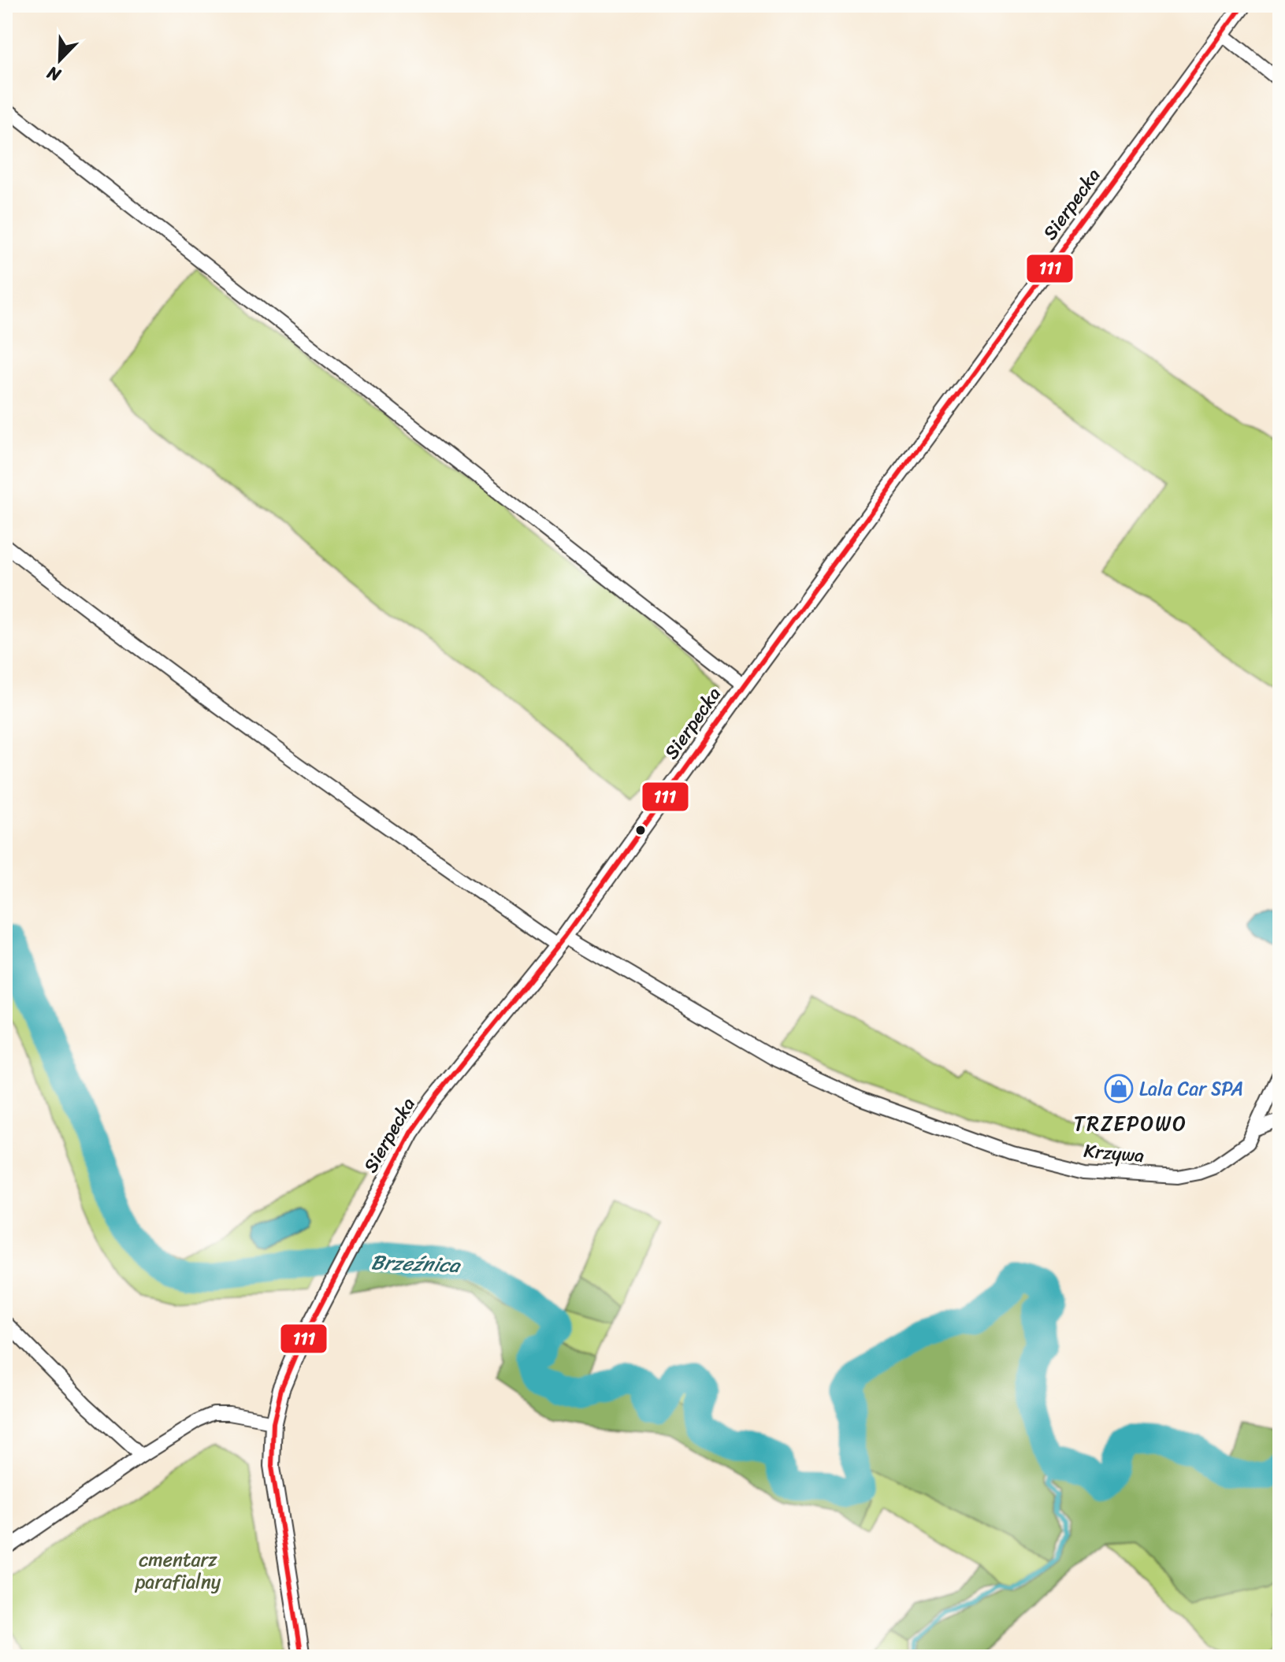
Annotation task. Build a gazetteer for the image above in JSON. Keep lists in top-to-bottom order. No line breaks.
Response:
{"streets":{"street":["Sierpecka","Krzywa"]},"crossings":[["Sierpecka","Krzywa"]],"districts":["TRZEPOWO"],"water":["Brzeźnica"],"parks":["cmentarz parafialny"],"places":{"shop":["Lala Car SPA"]},"lines":["transit line 111"],"north":"bottom left"}
